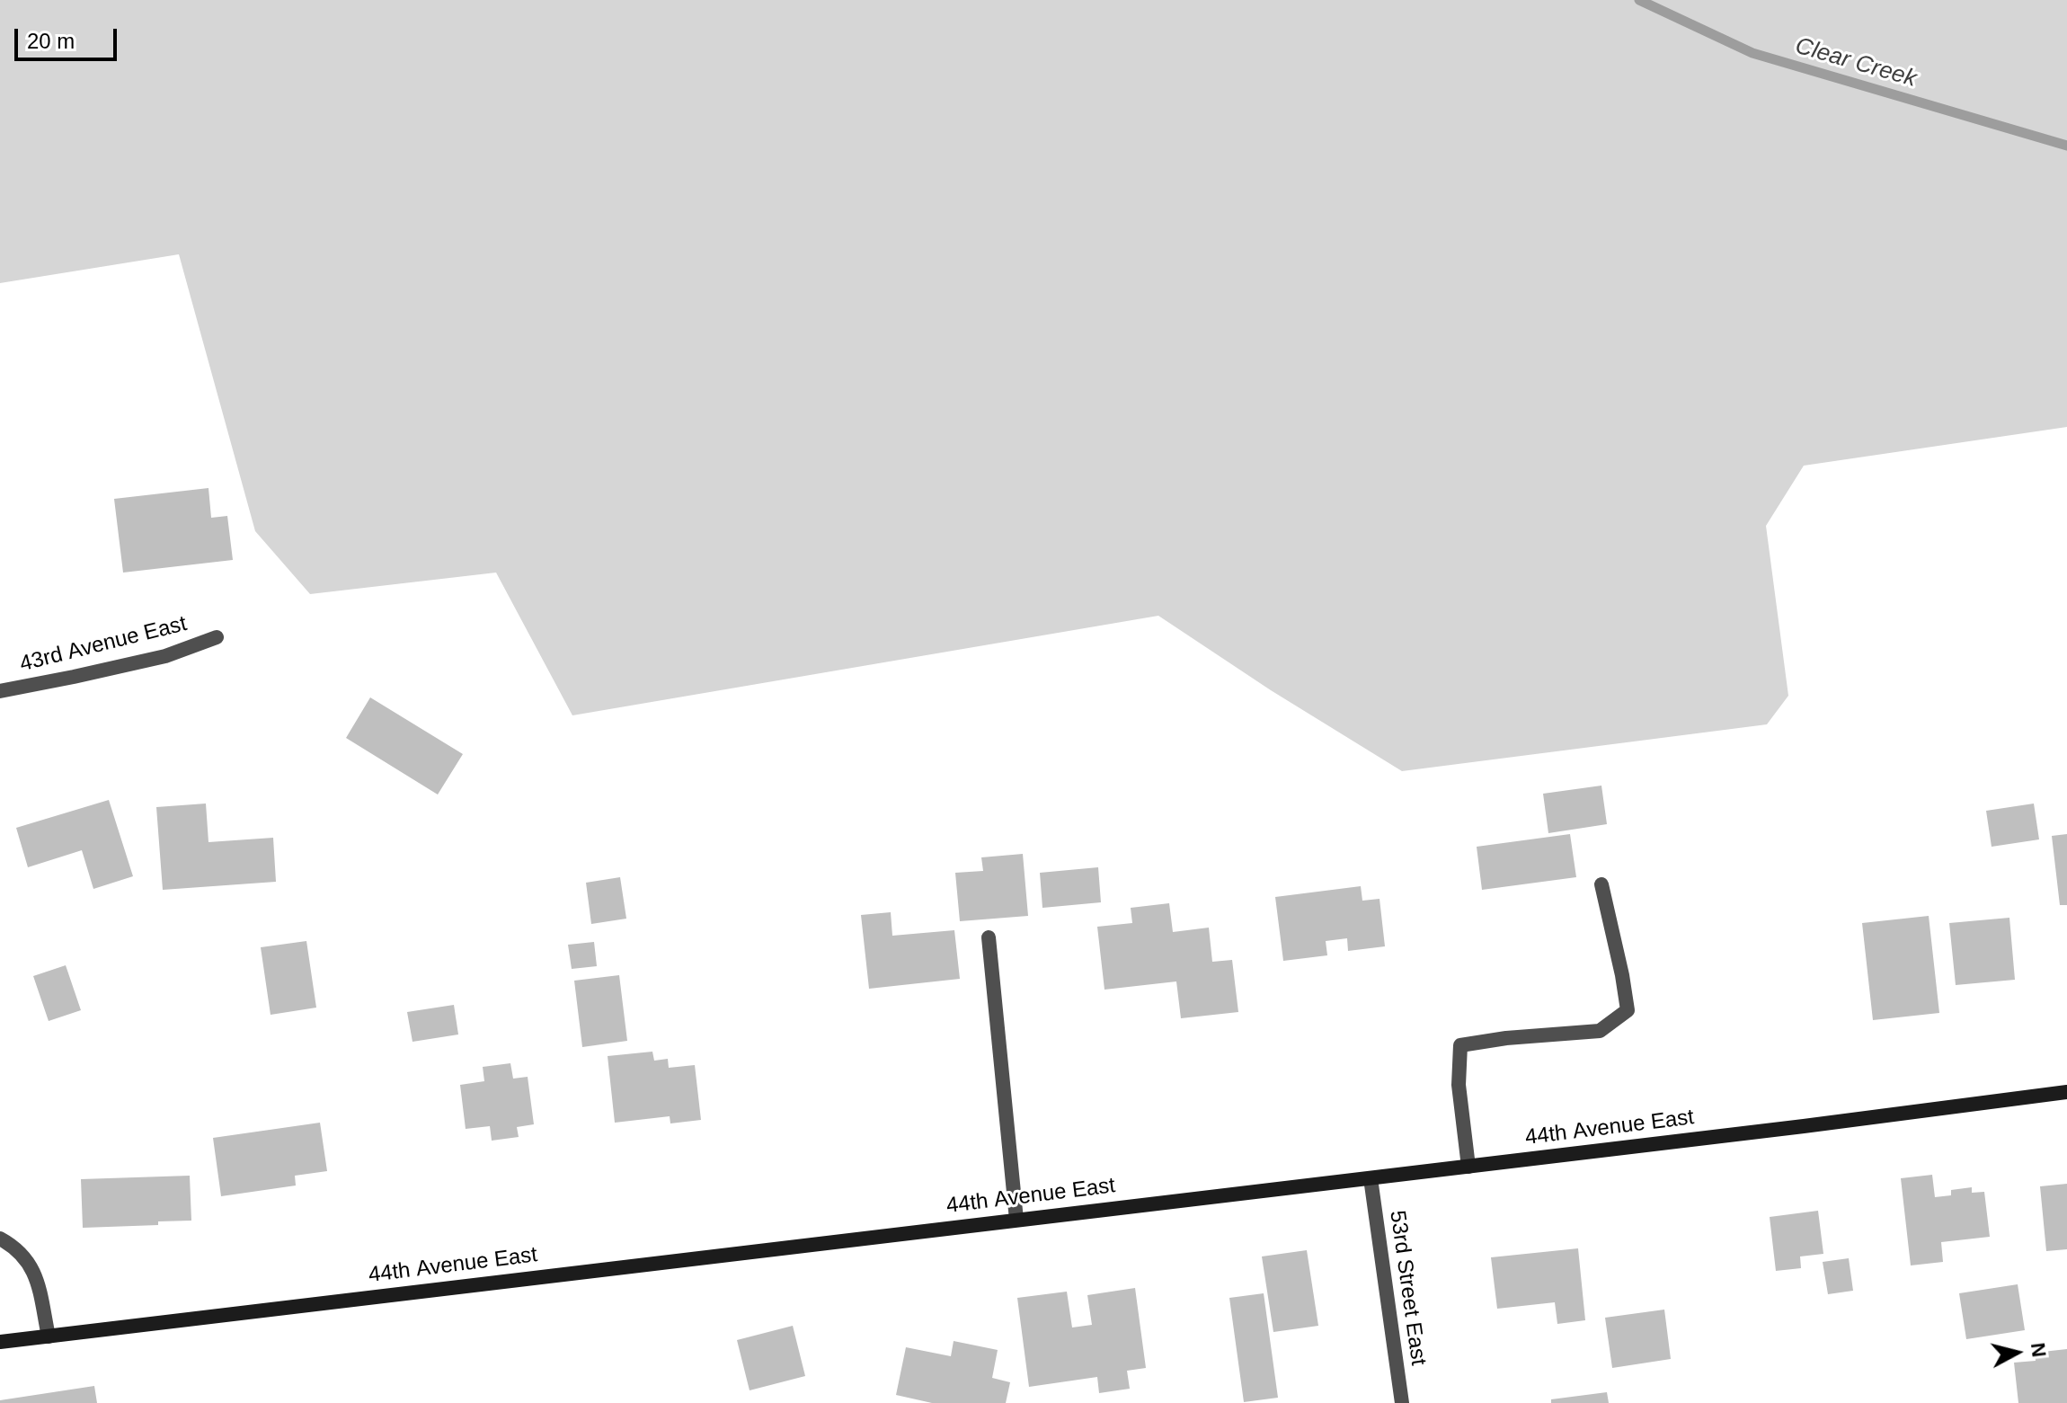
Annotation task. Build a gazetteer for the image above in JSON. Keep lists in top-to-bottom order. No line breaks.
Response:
{"streets":{"street":["43rd Avenue East","44th Avenue East","53rd Street East"]},"crossings":[["44th Avenue East","53rd Street East"]],"water":["Clear Creek"],"scale_bar":"20 m","north":"right"}
